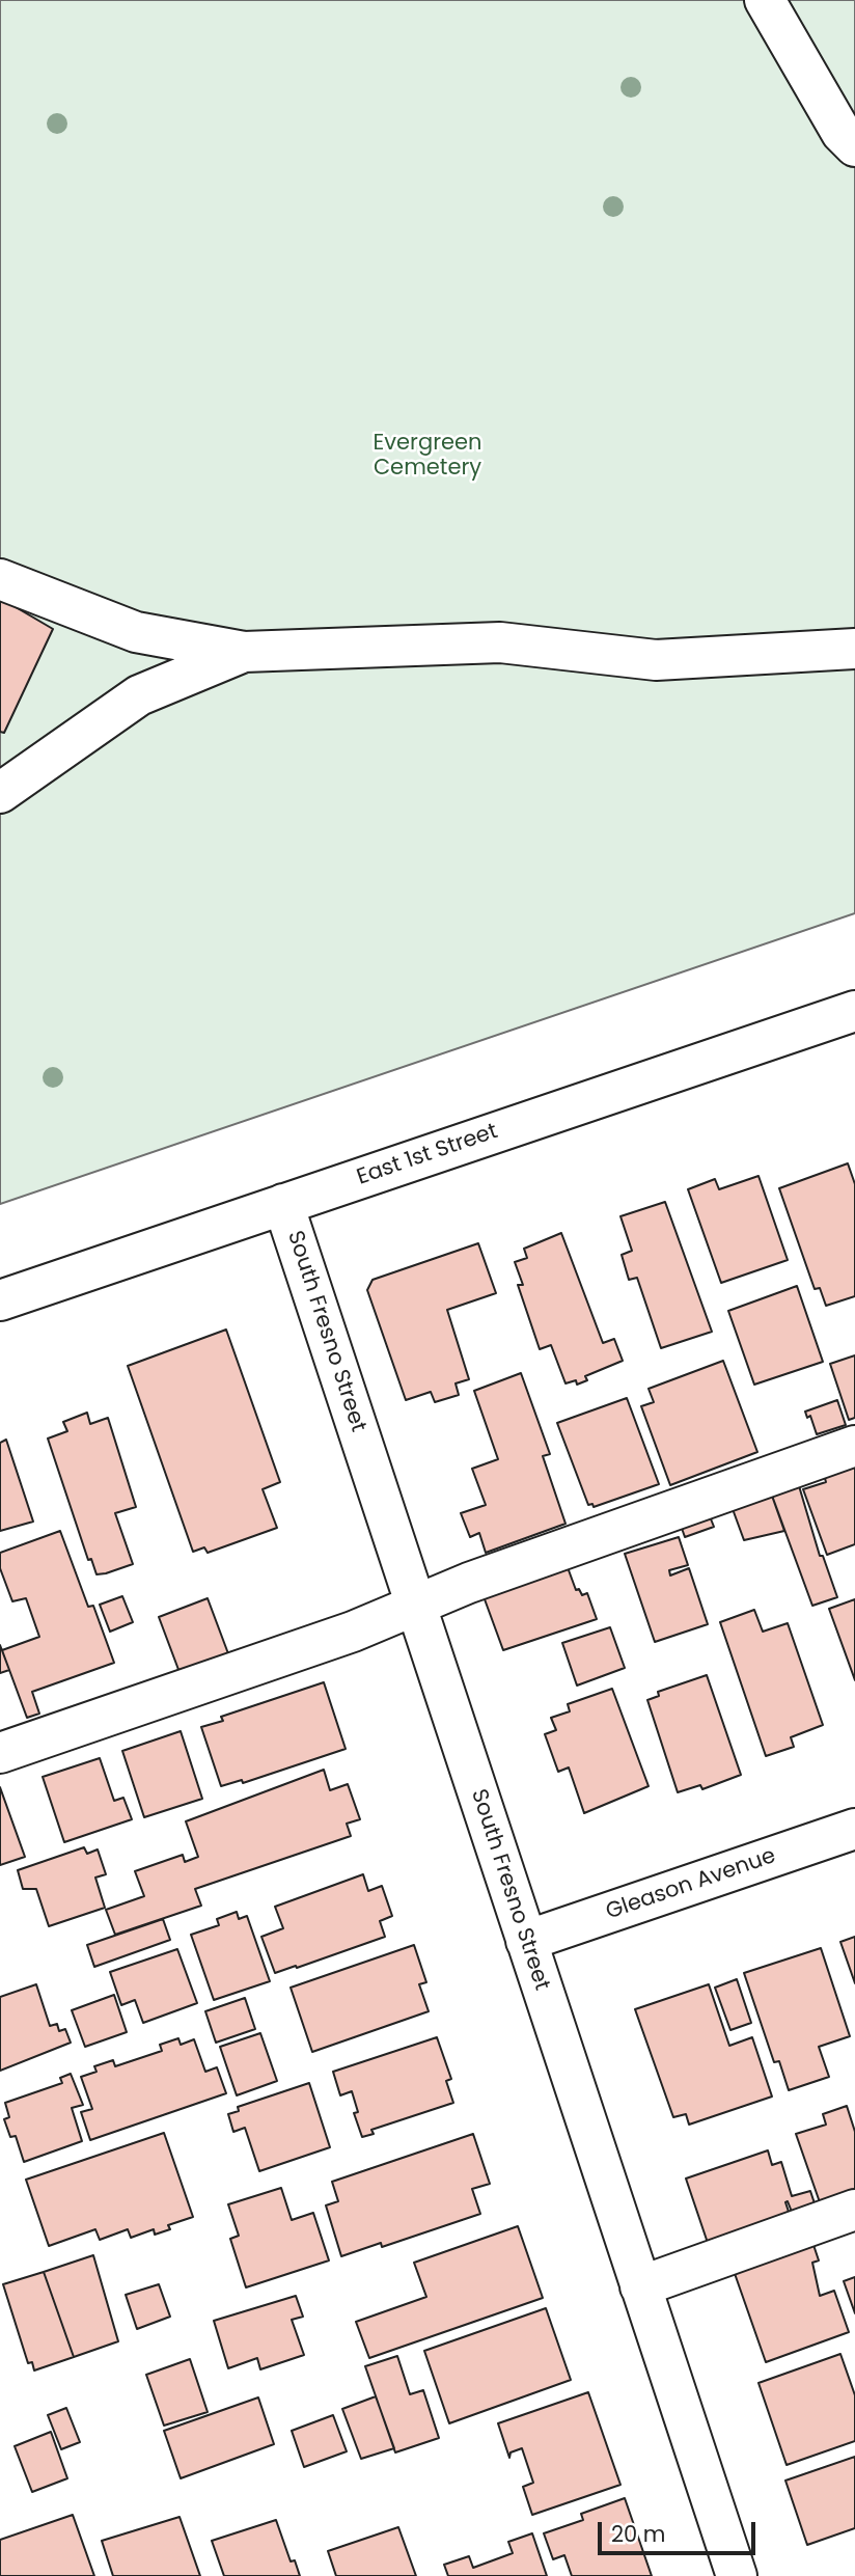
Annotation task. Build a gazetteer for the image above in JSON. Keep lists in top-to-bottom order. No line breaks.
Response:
{"streets":{"street":["East 1st Street","South Fresno Street","Gleason Avenue"]},"crossings":[["East 1st Street","South Fresno Street"],["South Fresno Street","Gleason Avenue"]],"parks":["Evergreen Cemetery"],"scale_bar":"20 m"}
